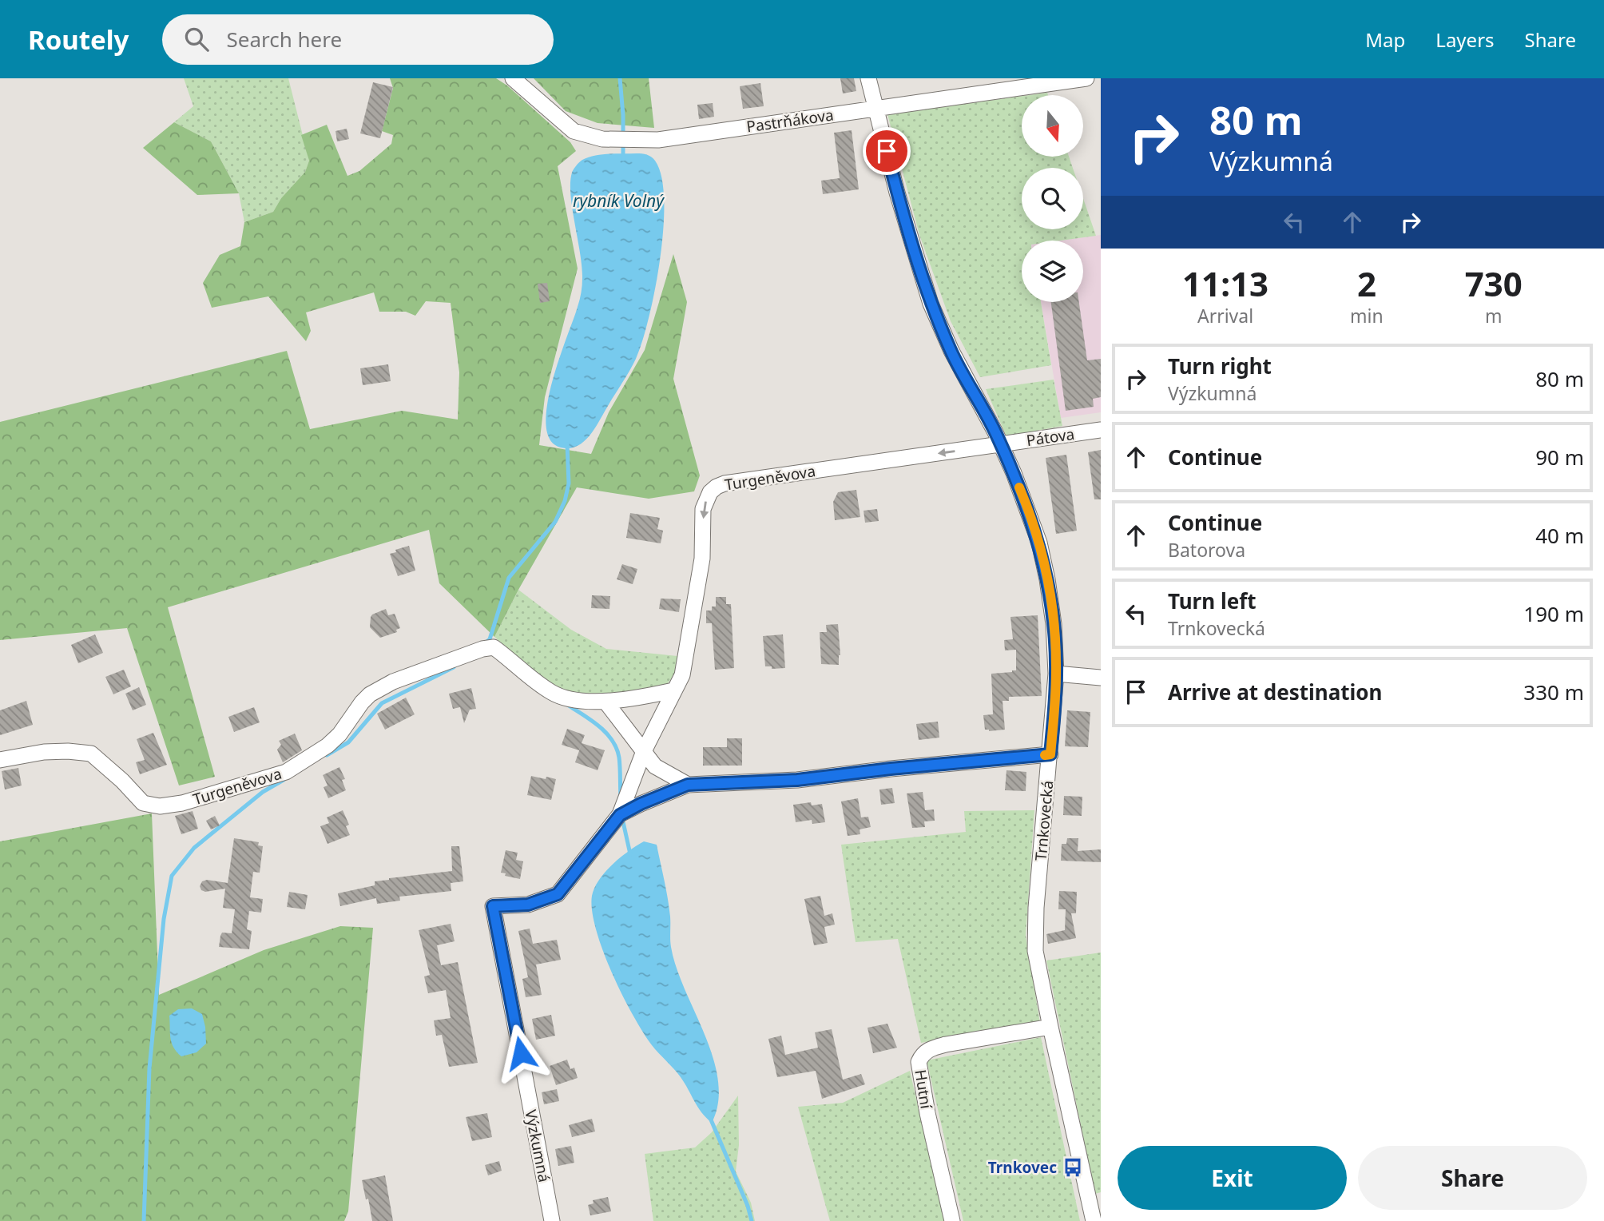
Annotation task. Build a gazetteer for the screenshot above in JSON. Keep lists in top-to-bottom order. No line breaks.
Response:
{"streets":{"street":["Pastrňákova","Pátova","Turgeněvova","Trnkovecká","Hutní","Výzkumná"]},"crossings":[["Pastrňákova","Trnkovecká"],["Pátova","Turgeněvova"],["Pátova","Trnkovecká"],["Turgeněvova","Trnkovecká"],["Turgeněvova","Výzkumná"],["Trnkovecká","Hutní"]],"water":["rybník Volný"],"places":{"bus stop":["Trnkovec"]},"north":"bottom","page":{"header":"Routely","search":"Search here","nav":["Map","Layers","Share"],"turn":["80 m","Výzkumná"],"eta":["11:13","Arrival","2","min","730","m"],"list":[{"name":"Turn right","note":"Výzkumná","value":"80 m"},{"name":"Continue","value":"90 m"},{"name":"Continue","note":"Batorova","value":"40 m"},{"name":"Turn left","note":"Trnkovecká","value":"190 m"},{"name":"Arrive at destination","value":"330 m"}],"buttons":["Exit","Share"]}}
